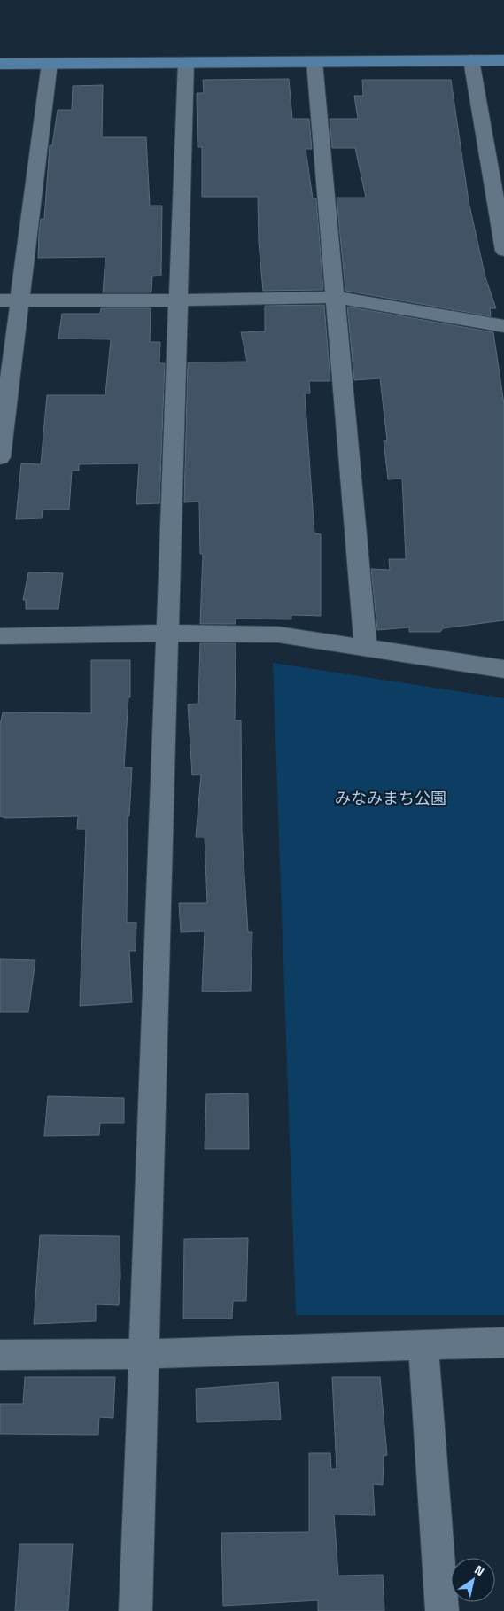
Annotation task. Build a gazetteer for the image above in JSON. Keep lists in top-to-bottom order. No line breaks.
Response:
{"parks":["みなみまち公園"],"north":"top right"}
